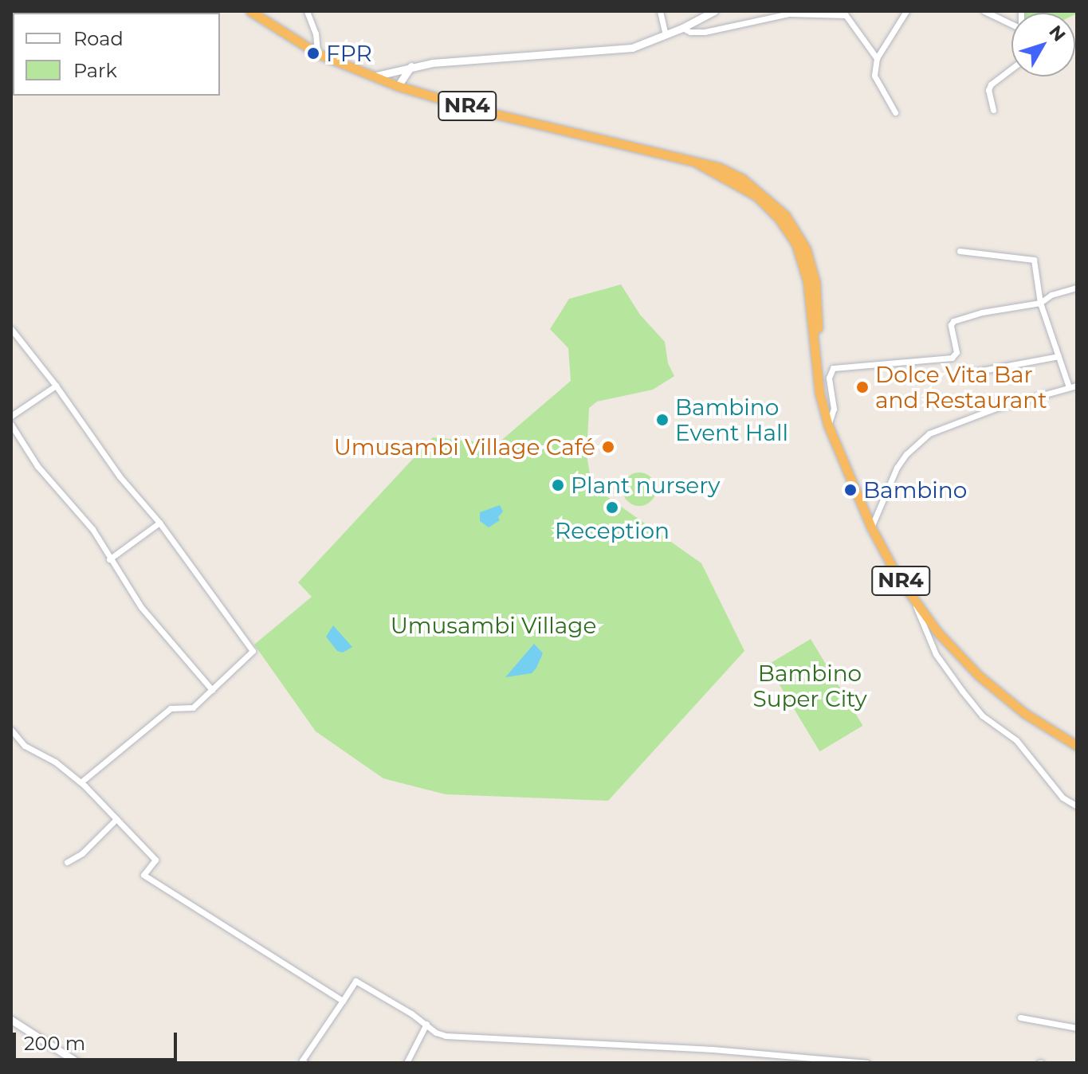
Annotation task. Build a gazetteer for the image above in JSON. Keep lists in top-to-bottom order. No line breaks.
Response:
{"streets":{"highway":["NR4"]},"parks":["Umusambi Village","Bambino Super City"],"places":["FPR","Dolce Vita Bar and Restaurant","Bambino Event Hall","Umusambi Village Café","Plant nursery","Bambino","Reception"],"legend":["Road","Park"],"scale_bar":"200 m","north":"top right"}
